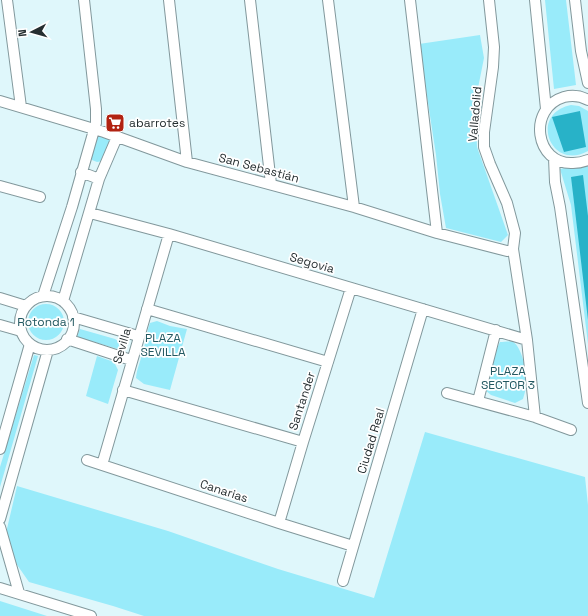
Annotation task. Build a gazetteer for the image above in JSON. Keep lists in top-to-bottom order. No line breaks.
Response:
{"streets":{"street":["Valladolid","San Sebastián","Segovia","Sevilla","Santander","Ciudad Real","Canarias"]},"crossings":[["Valladolid","San Sebastián"],["Valladolid","Segovia"],["Segovia","Sevilla"],["Segovia","Santander"],["Segovia","Ciudad Real"],["Sevilla","Canarias"],["Santander","Canarias"],["Ciudad Real","Canarias"]],"parks":["Rotonda 1","PLAZA SEVILLA","PLAZA SECTOR 3"],"places":{"supermarket":["abarrotes"]},"north":"left"}
